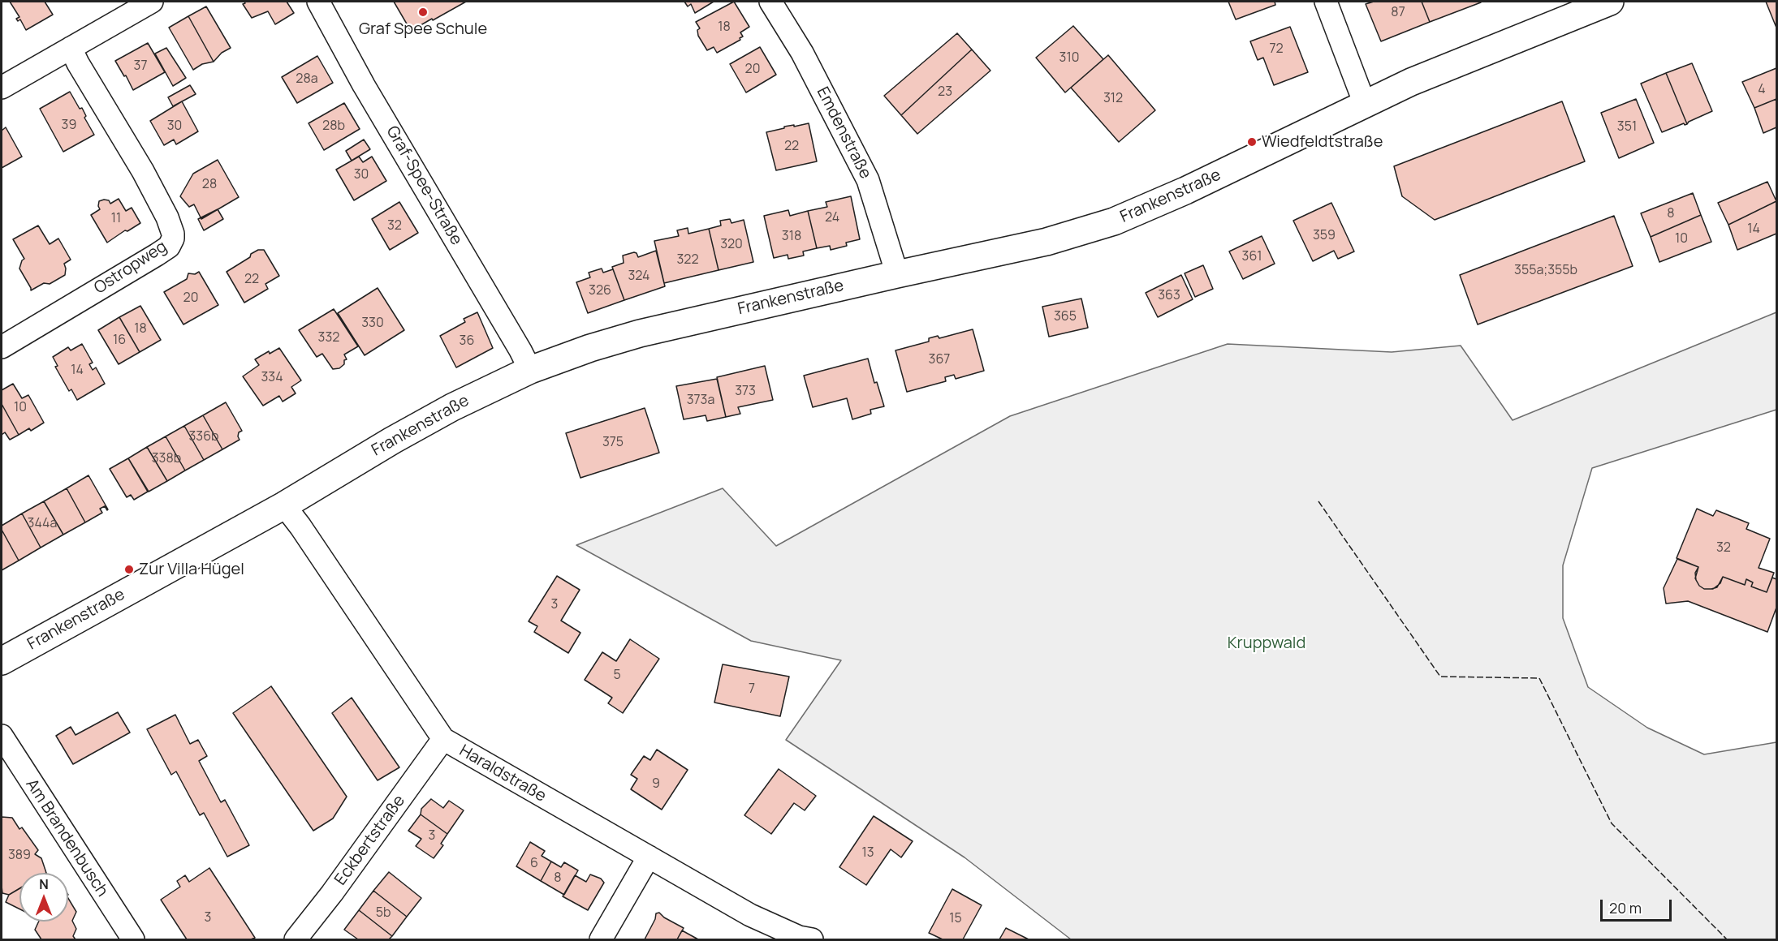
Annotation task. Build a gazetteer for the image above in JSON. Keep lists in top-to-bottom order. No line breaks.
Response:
{"streets":{"main road":["Frankenstraße"],"street":["Emdenstraße","Graf-Spee-Straße","Ostropweg","Haraldstraße","Am Brandenbusch","Eckbertstraße"]},"crossings":[["Emdenstraße","Frankenstraße"],["Graf-Spee-Straße","Frankenstraße"],["Frankenstraße","Haraldstraße"],["Haraldstraße","Eckbertstraße"]],"parks":["Kruppwald"],"places":["Graf Spee Schule","Wiedfeldtstraße","Zur Villa Hügel"],"house_numbers":["87","18","72","310","37","20","28a","4","23","312","39","30","28b","351","22","30","28","8","24","11","32","14","359","318","10","320","361","322","355a;355b","324","22","326","363","20","365","330","18","332","16","36","367","14","334","373","373a","10","336b","375","338b","344a","32","3","5","7","9","3","13","389","6","8","5b","3","15"],"scale_bar":"20 m","north":"top"}
